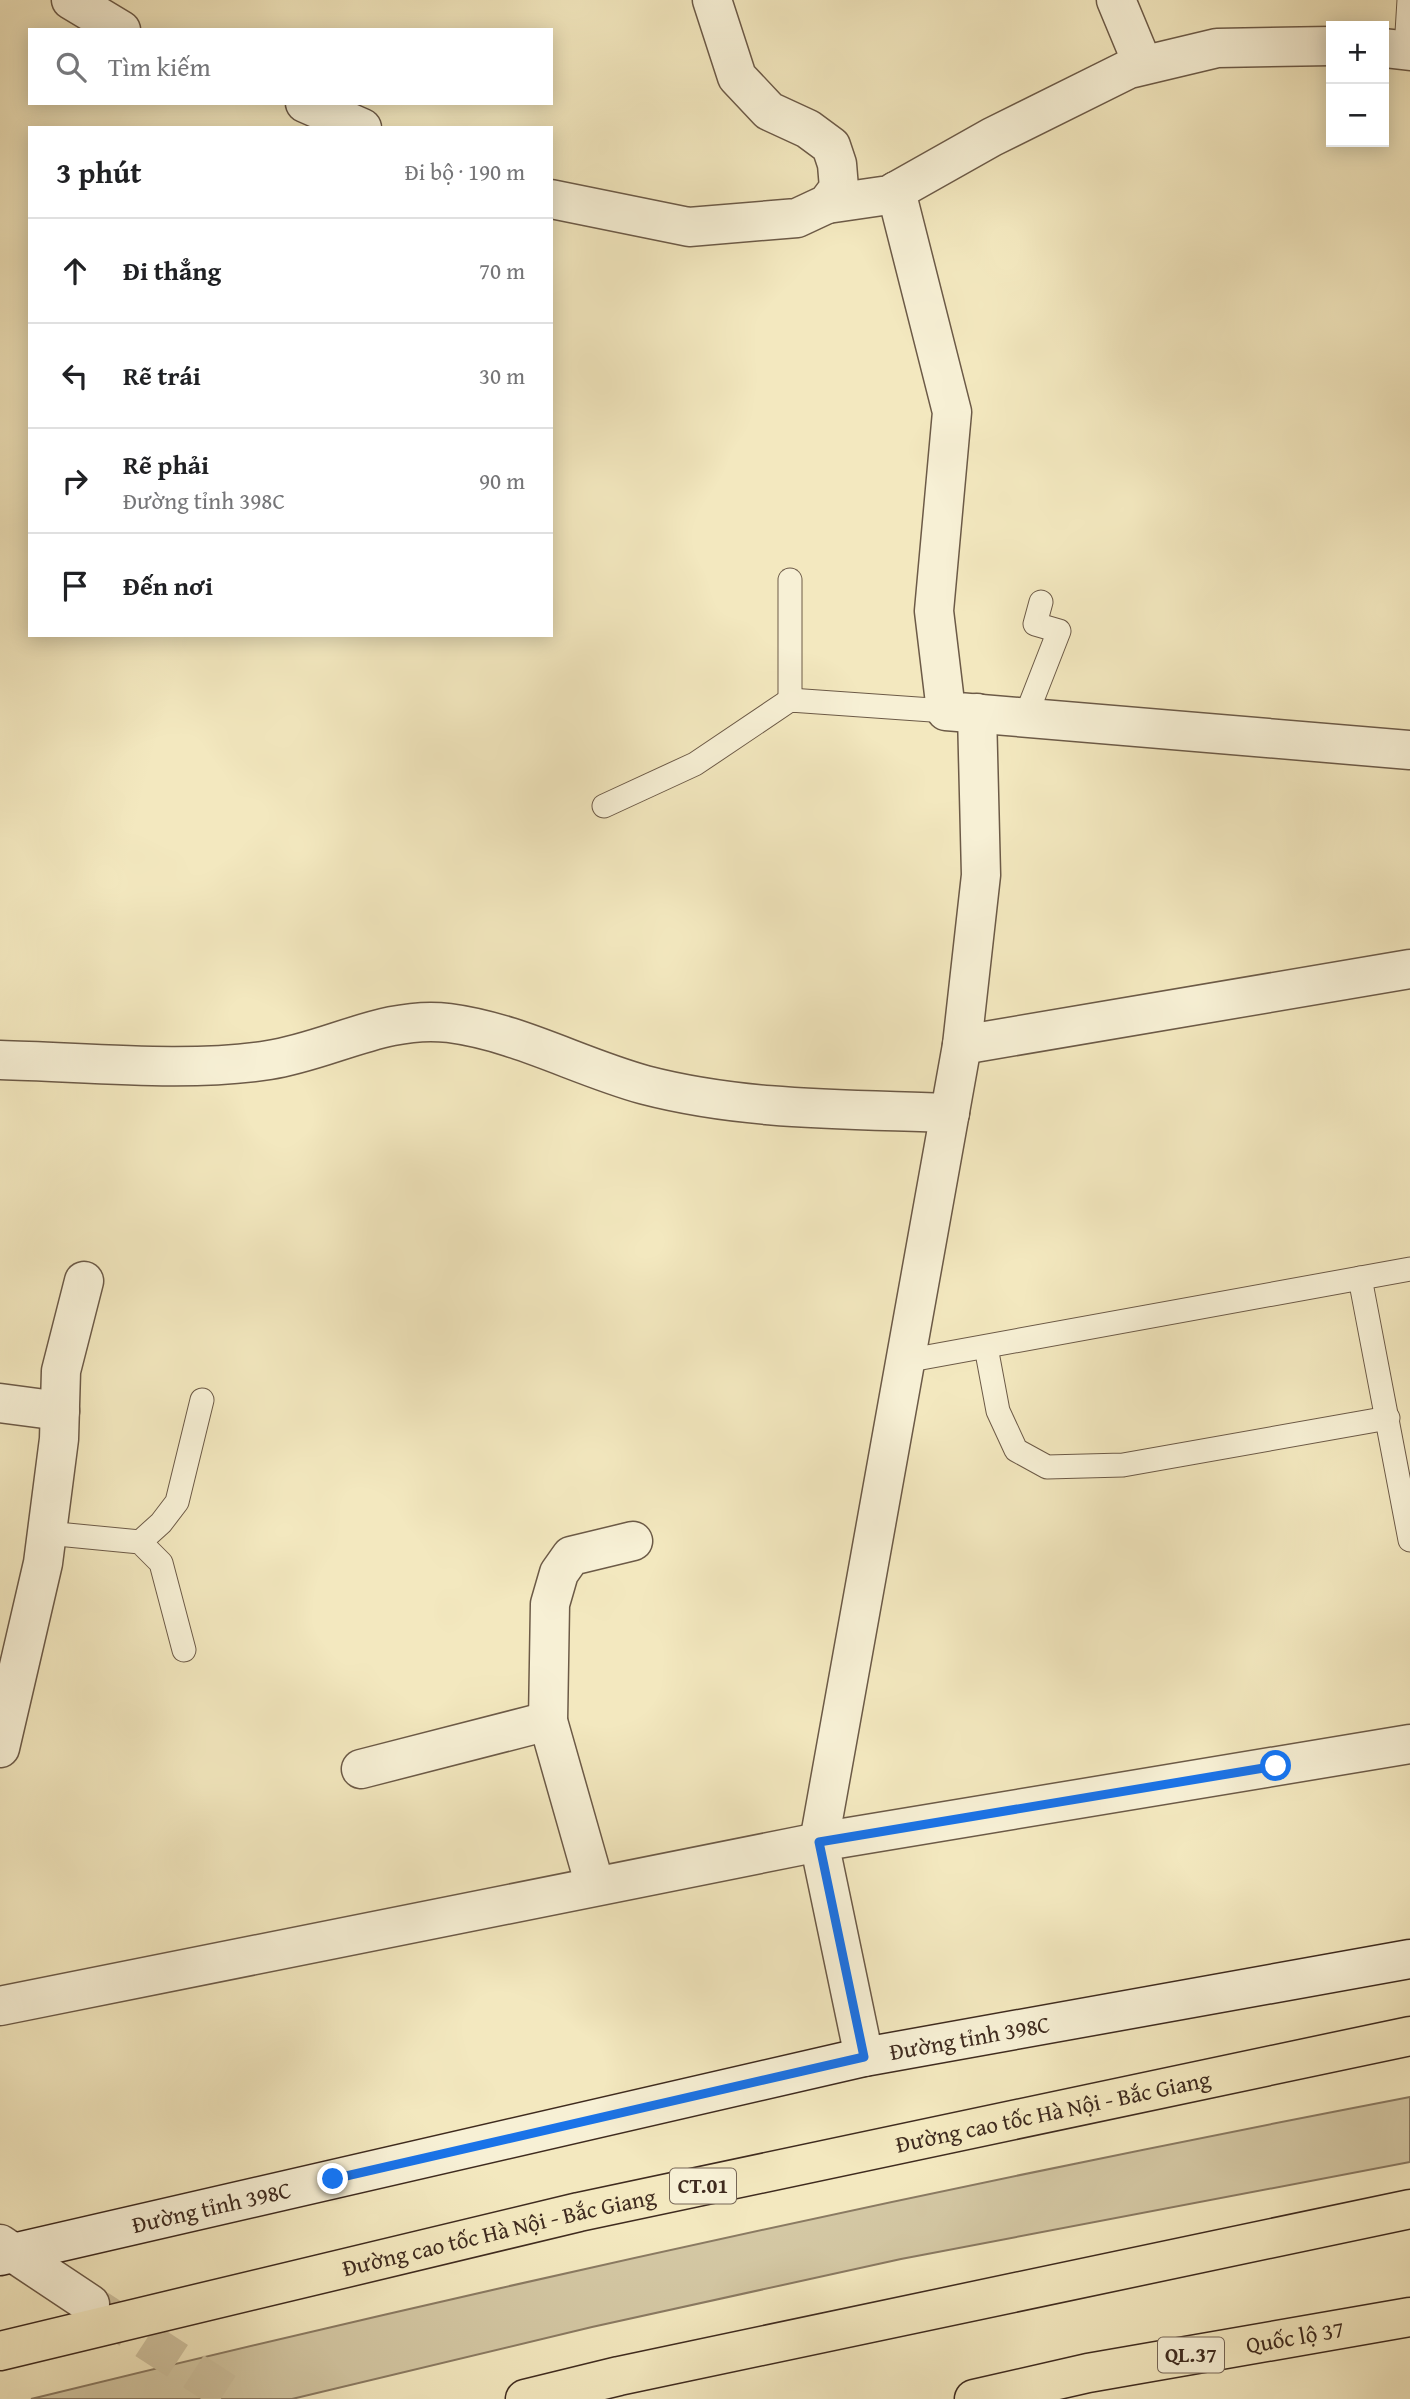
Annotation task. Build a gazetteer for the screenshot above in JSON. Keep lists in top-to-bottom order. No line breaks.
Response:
{"streets":{"highway":["Đường cao tốc Hà Nội - Bắc Giang","CT.01","Quốc lộ 37","QL.37"],"street":["Đường tỉnh 398C"]},"page":{"map_buttons":["+","−"],"search":"Tìm kiếm","heading":["3 phút","Đi bộ · 190 m"],"list":[["Đi thẳng","70 m"],["Rẽ trái","30 m"],["Rẽ phải","Đường tỉnh 398C","90 m"],"Đến nơi"]}}
